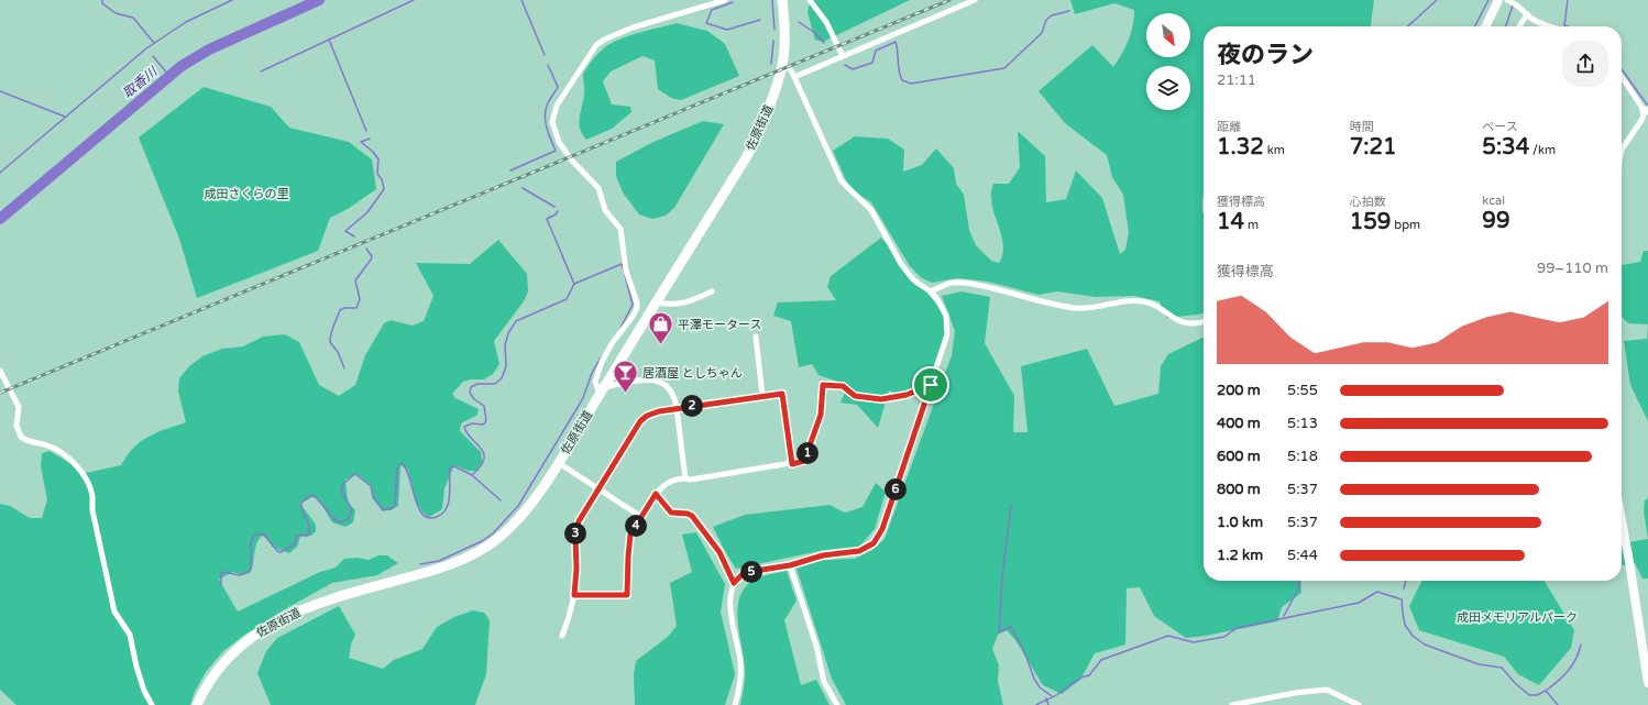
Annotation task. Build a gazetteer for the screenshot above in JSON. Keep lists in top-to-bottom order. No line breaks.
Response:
{"streets":{"highway":["佐原街道"]},"water":["取香川"],"parks":["成田さくらの里","成田メモリアルパーク"],"places":{"shop":["平澤モータース"],"bar":["居酒屋 としちゃん"]},"north":"bottom right","page":{"heading":["夜のラン","21:11"],"stats":[["距離","1.32 km"],["時間","7:21"],["ペース","5:34 /km"],["獲得標高","14 m"],["心拍数","159 bpm"],["kcal","99"]],"chart":["獲得標高","99–110 m"],"list":[{"name":"200 m","note":"5:55"},{"name":"400 m","note":"5:13"},{"name":"600 m","note":"5:18"},{"name":"800 m","note":"5:37"},{"name":"1.0 km","note":"5:37"},{"name":"1.2 km","note":"5:44"}],"pins":["2","1","6","4","3","5"]}}
